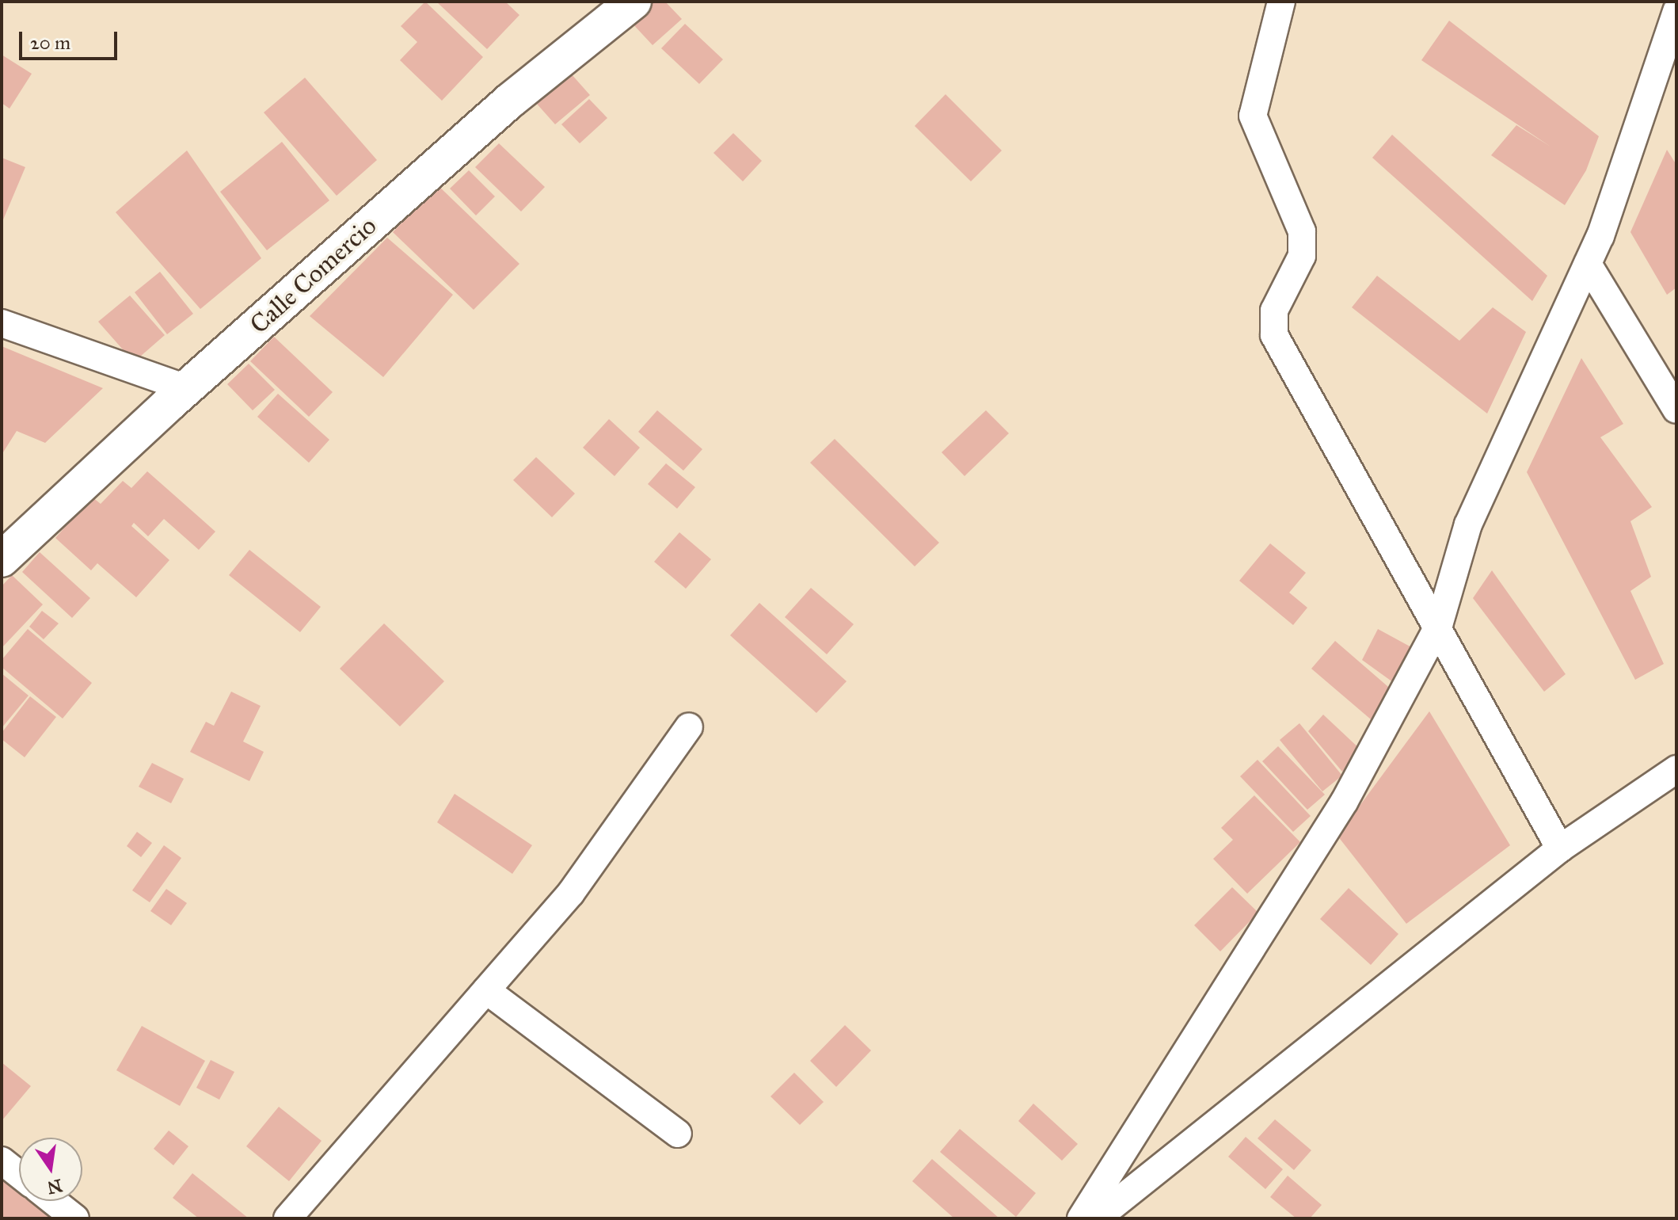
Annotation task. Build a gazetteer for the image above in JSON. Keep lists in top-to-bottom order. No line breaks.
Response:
{"streets":{"street":["Calle Comercio"]},"scale_bar":"20 m","north":"bottom"}
